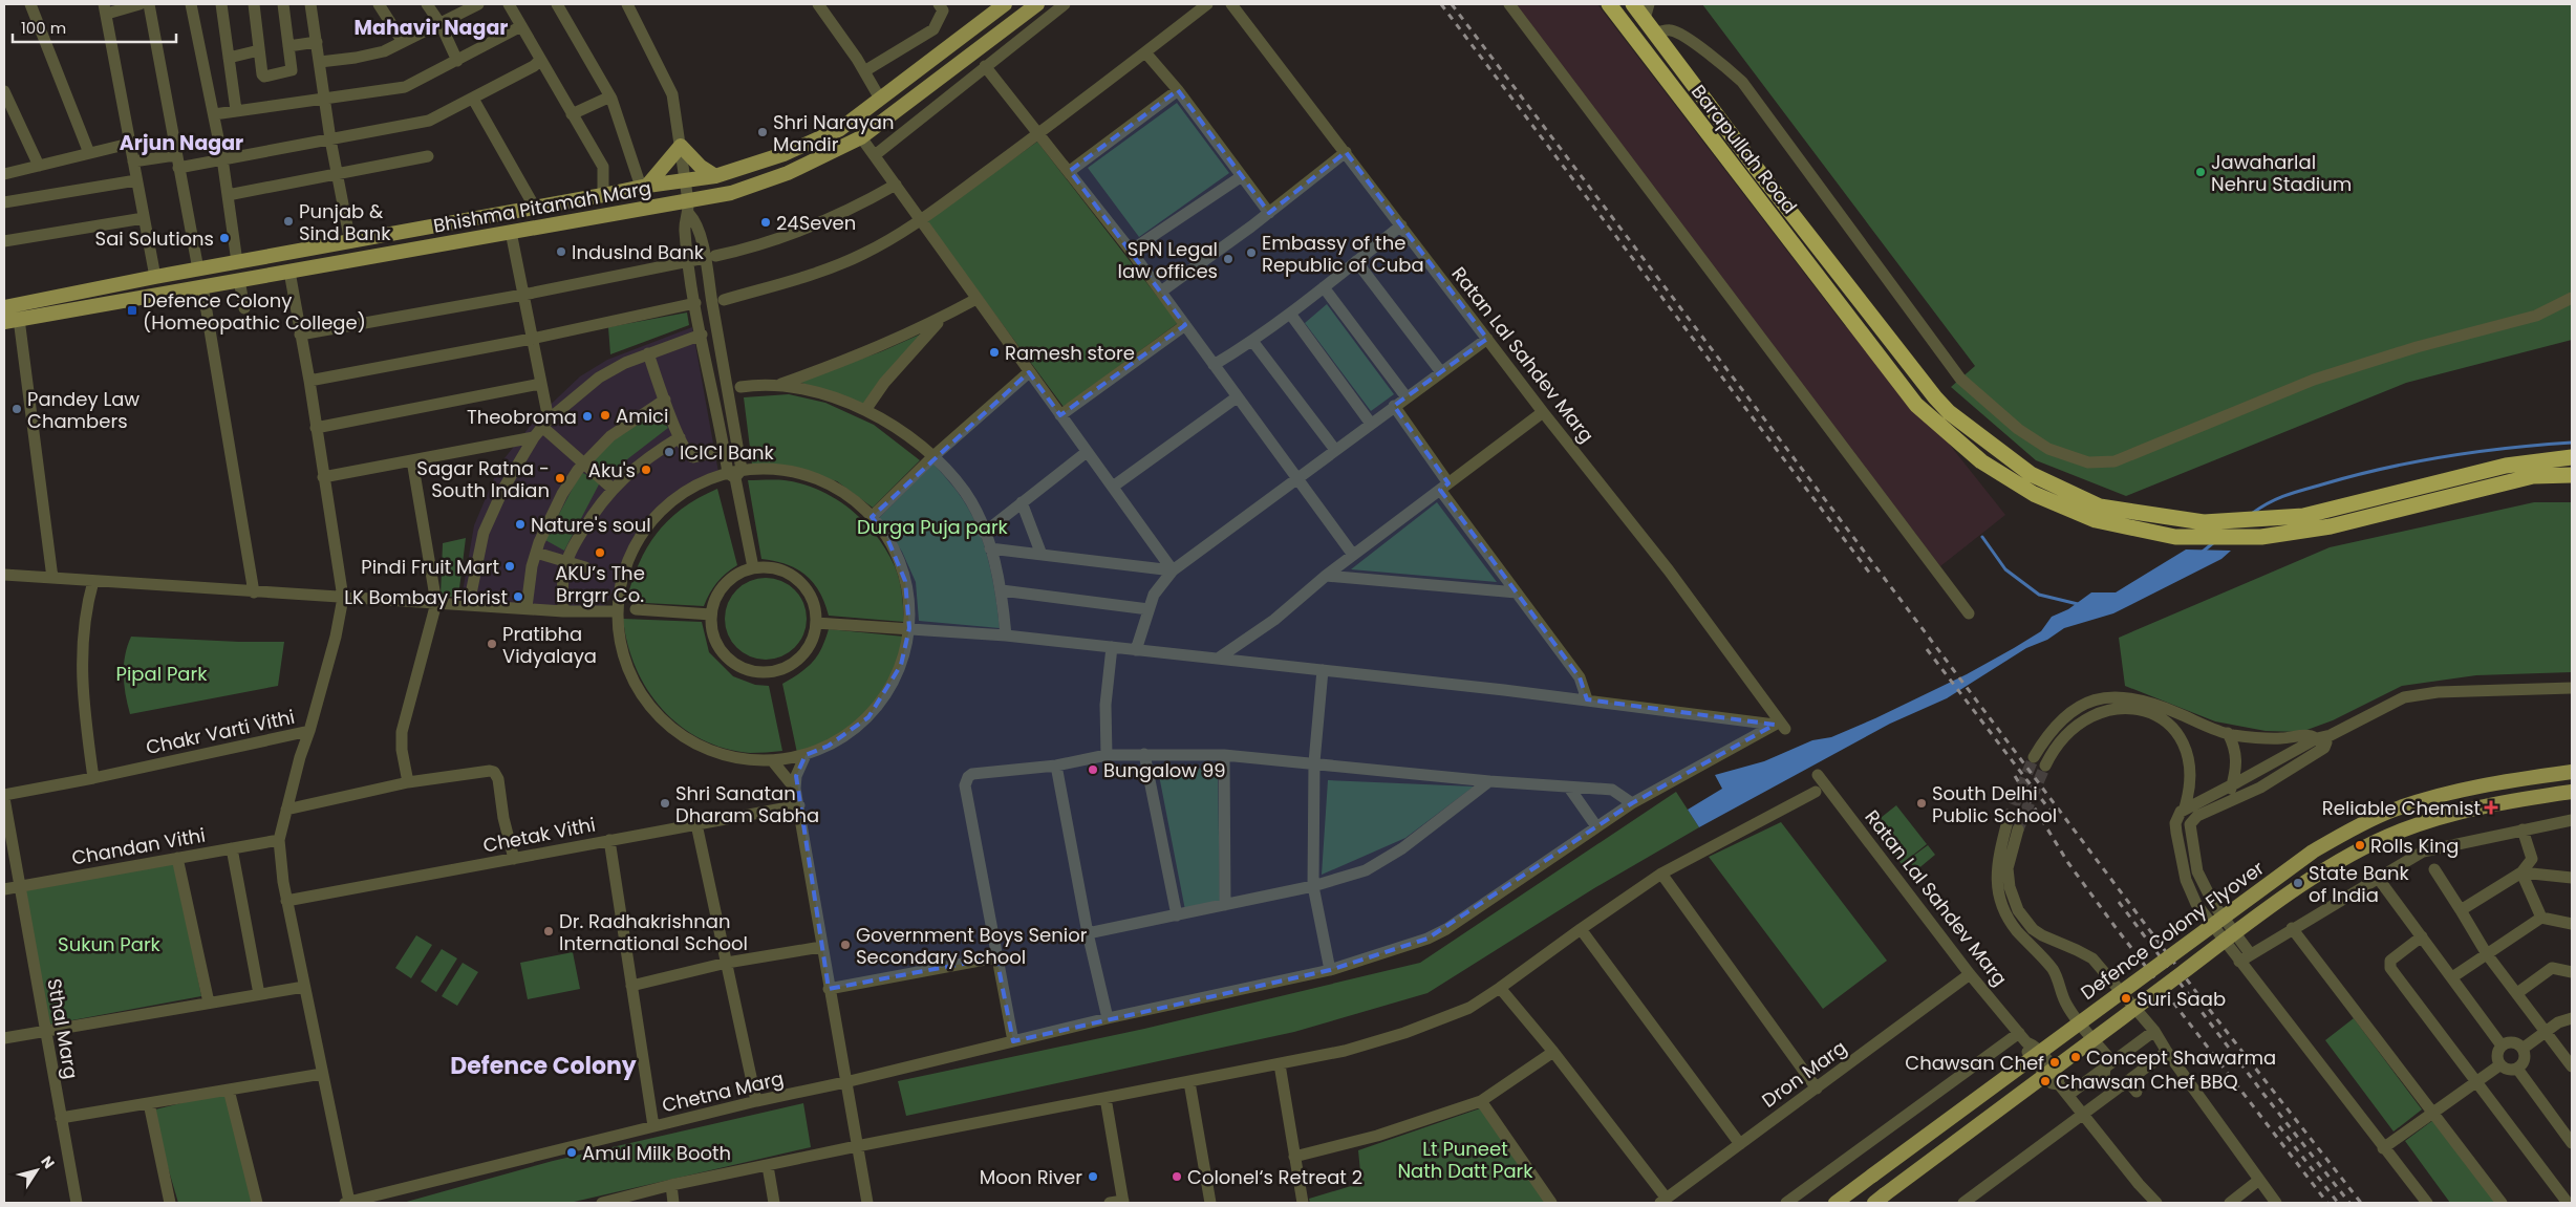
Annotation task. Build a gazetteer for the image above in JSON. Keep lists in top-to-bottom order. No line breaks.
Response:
{"streets":{"highway":["Barapullah Road"],"main road":["Bhishma Pitamah Marg","Defence Colony Flyover"],"street":["Ratan Lal Sahdev Marg","Chakr Varti Vithi","Chetak Vithi","Chandan Vithi","Sthal Marg","Dron Marg","Chetna Marg"]},"crossings":[["Ratan Lal Sahdev Marg","Dron Marg"],["Ratan Lal Sahdev Marg","Chetna Marg"],["Chakr Varti Vithi","Sthal Marg"],["Chandan Vithi","Sthal Marg"]],"districts":["Mahavir Nagar","Arjun Nagar","Defence Colony"],"parks":["Durga Puja park","Pipal Park","Sukun Park","Lt Puneet Nath Datt Park"],"places":{"other":["Shri Narayan Mandir","Jawaharlal Nehru Stadium","Punjab & Sind Bank","24Seven","Sai Solutions","IndusInd Bank","Embassy of the Republic of Cuba","SPN Legal law offices","Ramesh store","Pandey Law Chambers","Amici","Theobroma","ICICI Bank","Aku's","Sagar Ratna - South Indian","Nature's soul","AKU’s The Brrgrr Co.","Pindi Fruit Mart","LK Bombay Florist","Pratibha Vidyalaya","Bungalow 99","Shri Sanatan Dharam Sabha","South Delhi Public School","Rolls King","State Bank of India","Dr. Radhakrishnan International School","Government Boys Senior Secondary School","Suri Saab","Concept Shawarma","Chawsan Chef","Chawsan Chef BBQ","Amul Milk Booth","Moon River","Colonel‘s Retreat 2"],"transit":["Defence Colony (Homeopathic College)"],"health":["Reliable Chemist"]},"scale_bar":"100 m","north":"top right"}
